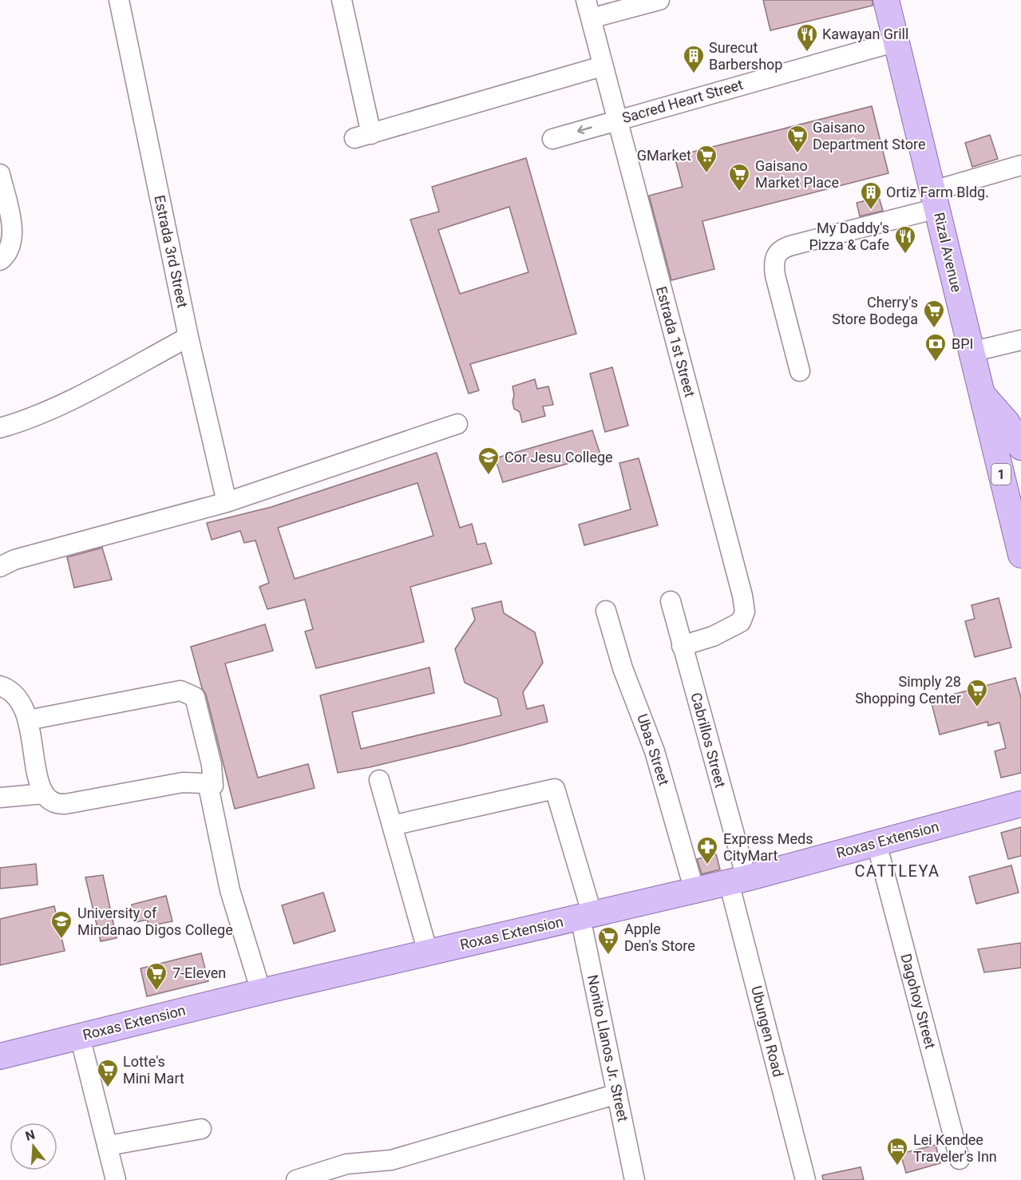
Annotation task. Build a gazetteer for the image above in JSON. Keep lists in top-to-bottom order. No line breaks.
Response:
{"streets":{"main road":["Rizal Avenue","1","Roxas Extension"],"street":["Sacred Heart Street","Estrada 3rd Street","Estrada 1st Street","Cabrillos Street","Ubas Street","Dagohoy Street","Ubungen Road","Nonito Llanos Jr. Street"]},"crossings":[["Sacred Heart Street","Rizal Avenue"],["Sacred Heart Street","Estrada 1st Street"],["Estrada 1st Street","Cabrillos Street"],["Cabrillos Street","Roxas Extension"],["Cabrillos Street","Ubungen Road"],["Ubas Street","Roxas Extension"],["Roxas Extension","Dagohoy Street"],["Roxas Extension","Ubungen Road"],["Roxas Extension","Nonito Llanos Jr. Street"]],"districts":["CATTLEYA"],"places":{"restaurant":["Kawayan Grill","My Daddy's Pizza & Cafe"],"building":["Surecut Barbershop","Ortiz Farm Bldg."],"supermarket":["Gaisano Department Store","GMarket","Gaisano Market Place","Cherry's Store Bodega","Simply 28 Shopping Center","Apple Den's Store","7-Eleven","Lotte's Mini Mart"],"bank":["BPI"],"school or university":["Cor Jesu College","University of Mindanao Digos College"],"pharmacy":["Express Meds CityMart"],"hotel":["Lei Kendee Traveler's Inn"]},"north":"top"}
